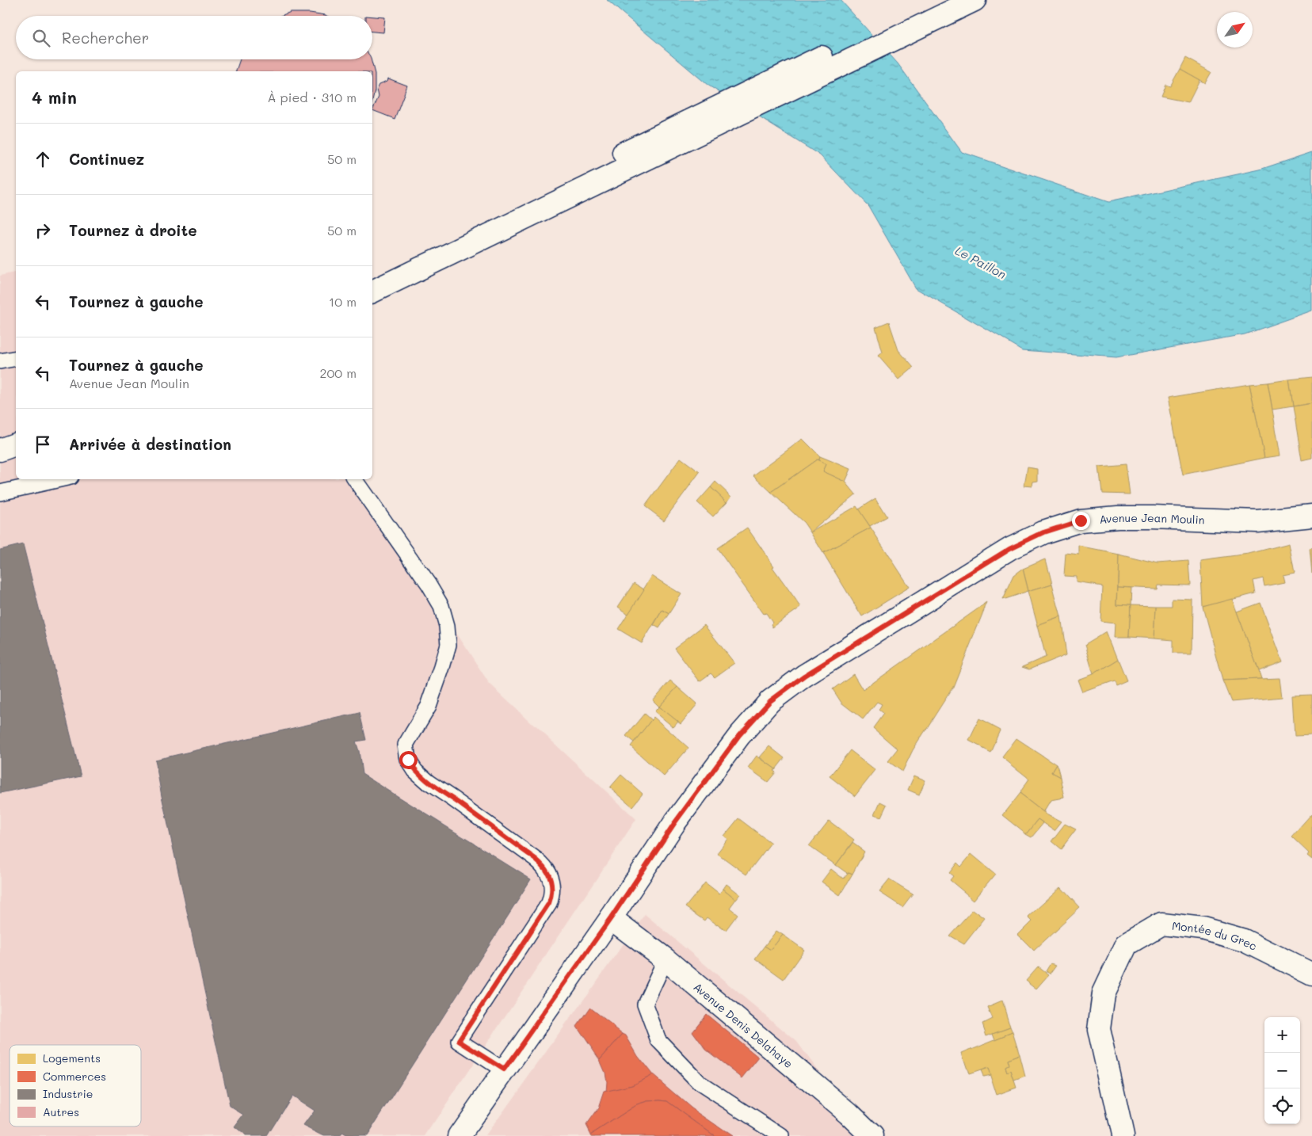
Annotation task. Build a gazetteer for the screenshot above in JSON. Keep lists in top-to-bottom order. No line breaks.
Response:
{"streets":{"street":["Avenue Jean Moulin","Montée du Grec","Avenue Denis Delahaye"]},"crossings":[["Avenue Jean Moulin","Avenue Denis Delahaye"]],"water":["Le Paillon"],"legend":["Logements","Commerces","Industrie","Autres"],"north":"top right","page":{"search":"Rechercher","heading":["4 min","À pied · 310 m"],"list":[["Continuez","50 m"],["Tournez à droite","50 m"],["Tournez à gauche","10 m"],["Tournez à gauche","Avenue Jean Moulin","200 m"],"Arrivée à destination"],"map_buttons":["+","−"]}}
